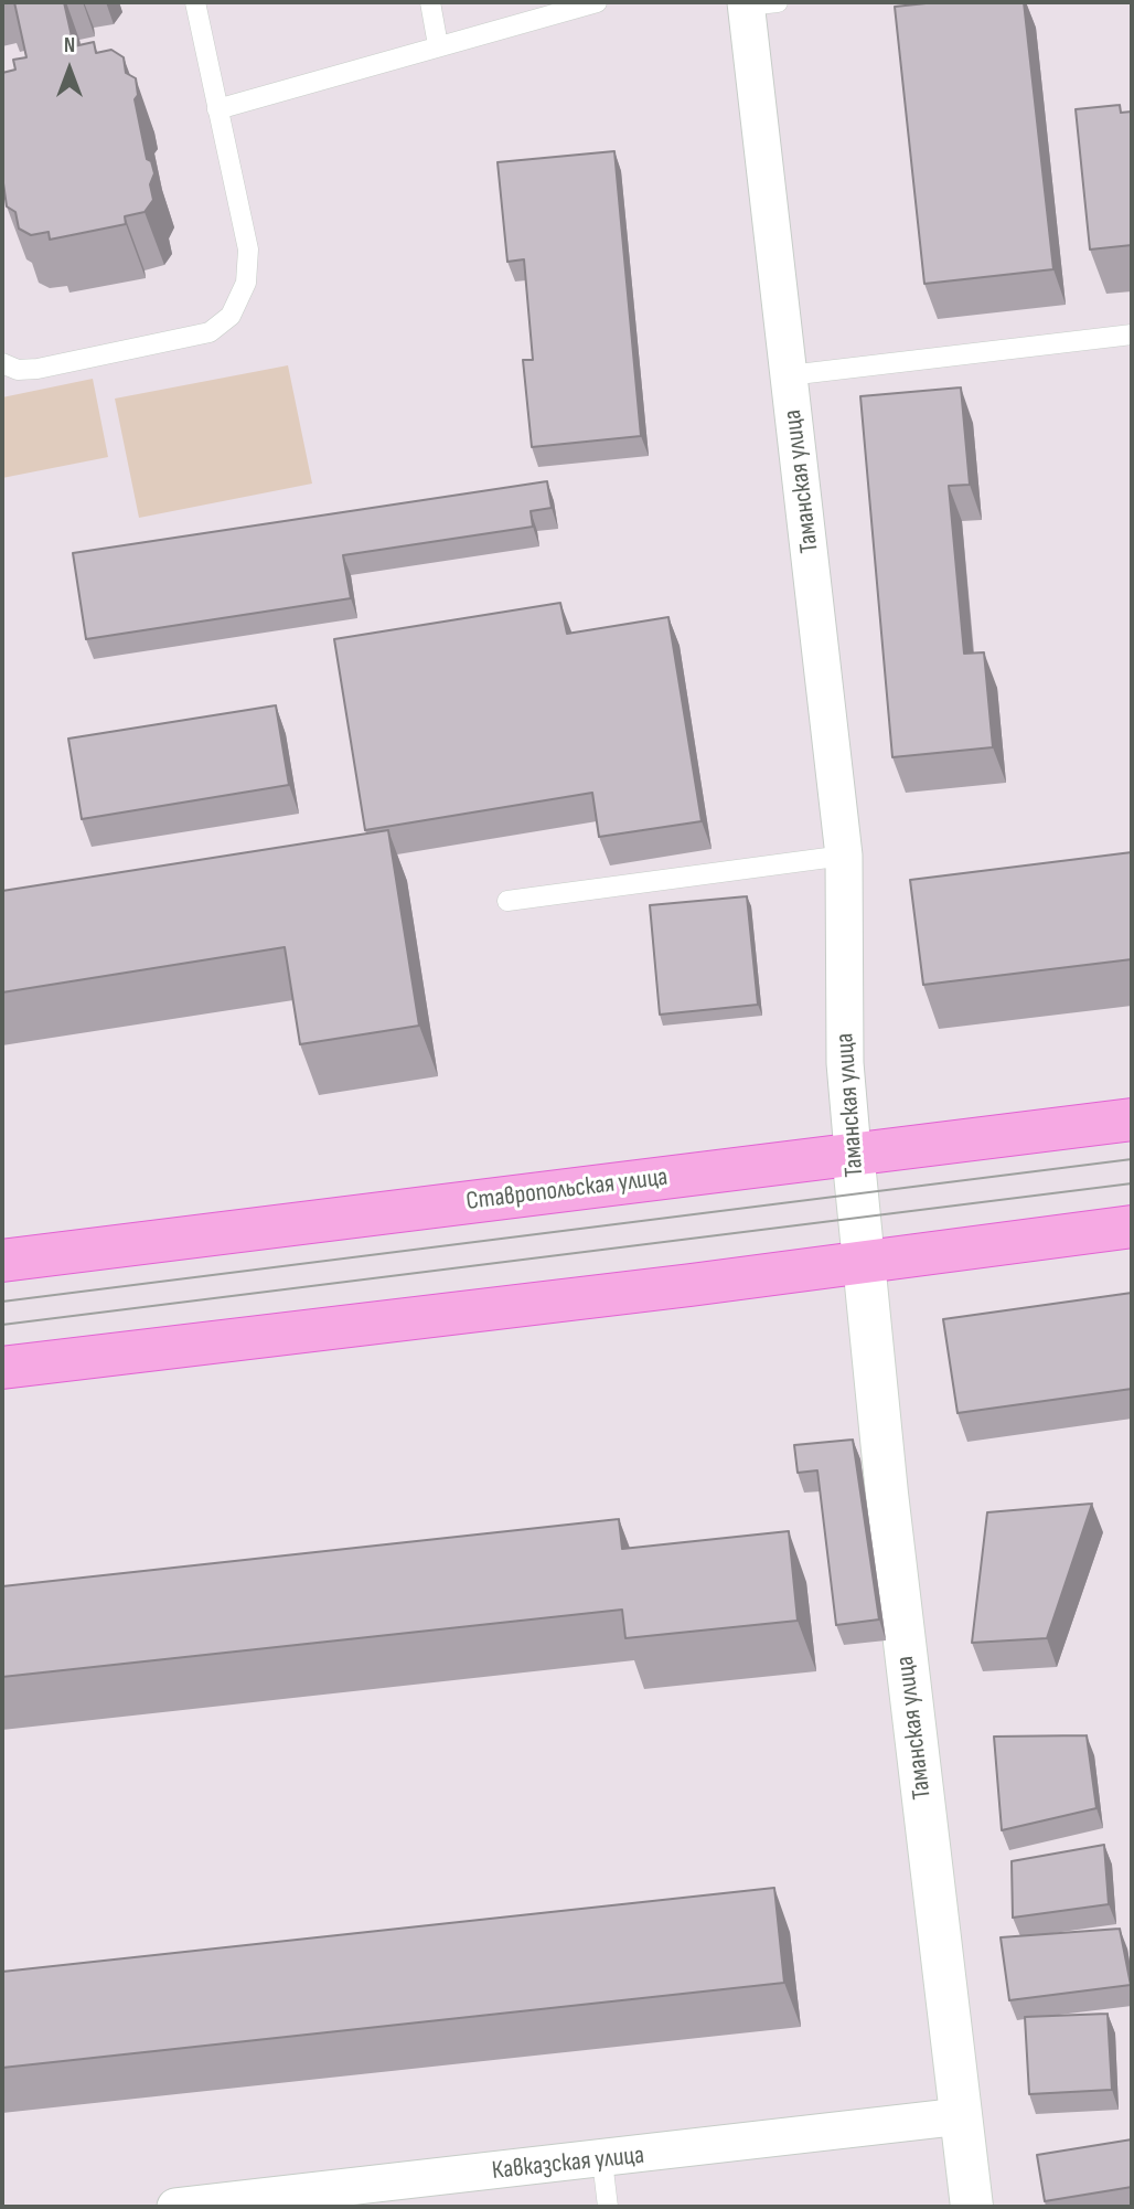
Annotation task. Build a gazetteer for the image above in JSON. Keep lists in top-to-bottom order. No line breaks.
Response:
{"streets":{"main road":["Ставропольская улица"],"street":["Таманская улица","Кавказская улица"]},"crossings":[["Таманская улица","Ставропольская улица"],["Таманская улица","Кавказская улица"]],"north":"top"}
